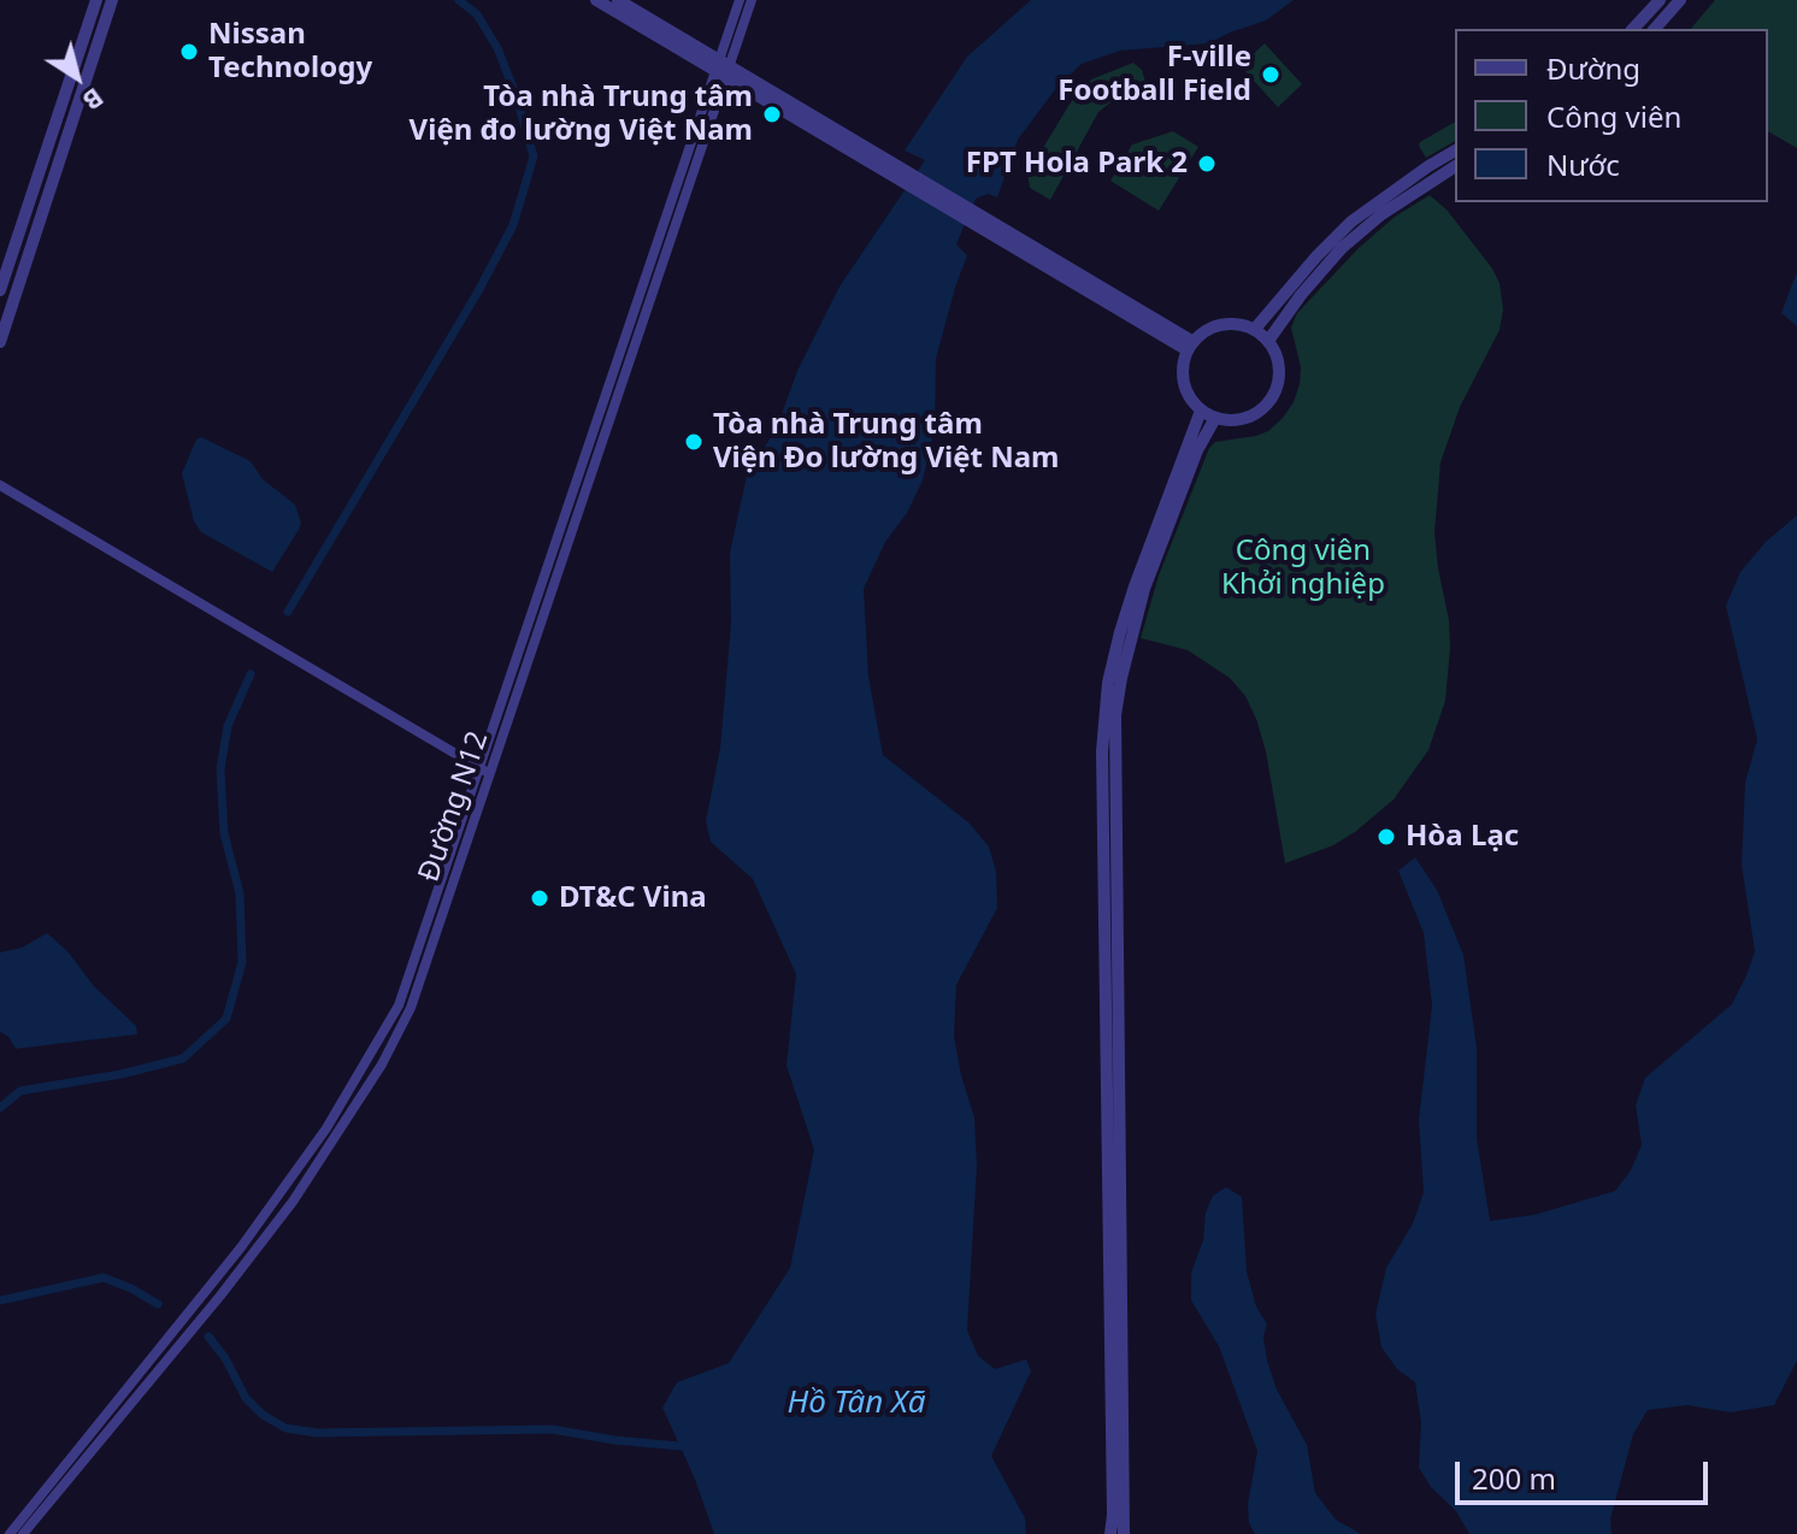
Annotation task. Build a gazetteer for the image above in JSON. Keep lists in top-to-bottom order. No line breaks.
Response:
{"streets":{"street":["Đường N12"]},"water":["Hồ Tân Xã"],"parks":["Công viên Khởi nghiệp"],"places":["Nissan Technology","F-ville Football Field","Tòa nhà Trung tâm Viện đo lường Việt Nam","FPT Hola Park 2","Tòa nhà Trung tâm Viện Đo lường Việt Nam","Hòa Lạc","DT&C Vina"],"legend":["Đường","Công viên","Nước"],"scale_bar":"200 m","north":"bottom right"}
